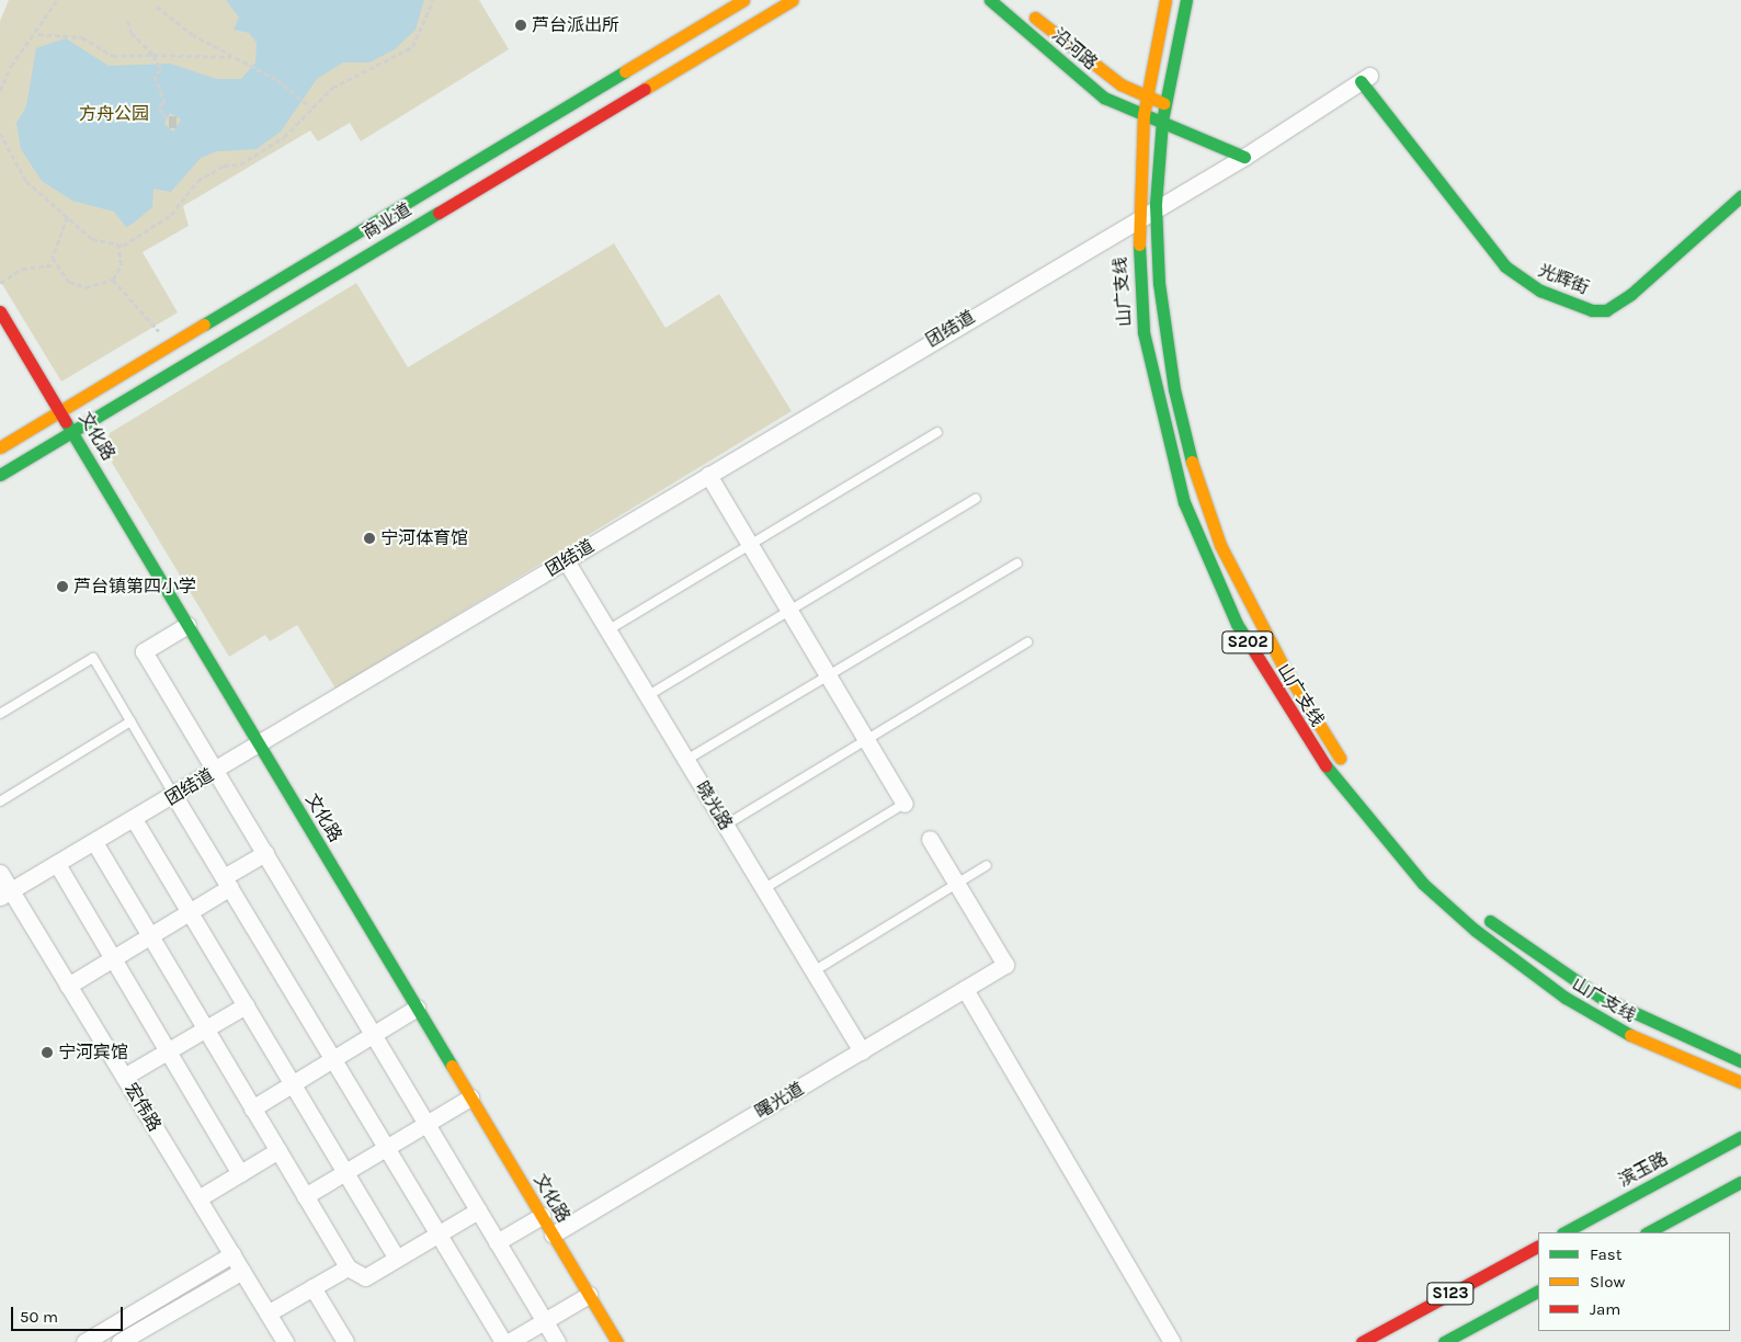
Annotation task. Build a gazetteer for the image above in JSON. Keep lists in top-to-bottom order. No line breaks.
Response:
{"streets":{"main road":["沿河路","商业道","光辉街","山广支线","文化路","S202","滨玉路","S123"],"street":["团结道","晓光路","曙光道","宏伟路"]},"crossings":[["沿河路","山广支线"],["沿河路","团结道"],["商业道","文化路"],["光辉街","团结道"],["山广支线","团结道"],["团结道","文化路"],["团结道","晓光路"],["团结道","宏伟路"],["文化路","曙光道"],["晓光路","曙光道"]],"parks":["方舟公园"],"places":["芦台派出所","宁河体育馆","芦台镇第四小学","宁河宾馆"],"legend":["Fast","Slow","Jam"],"scale_bar":"50 m"}
